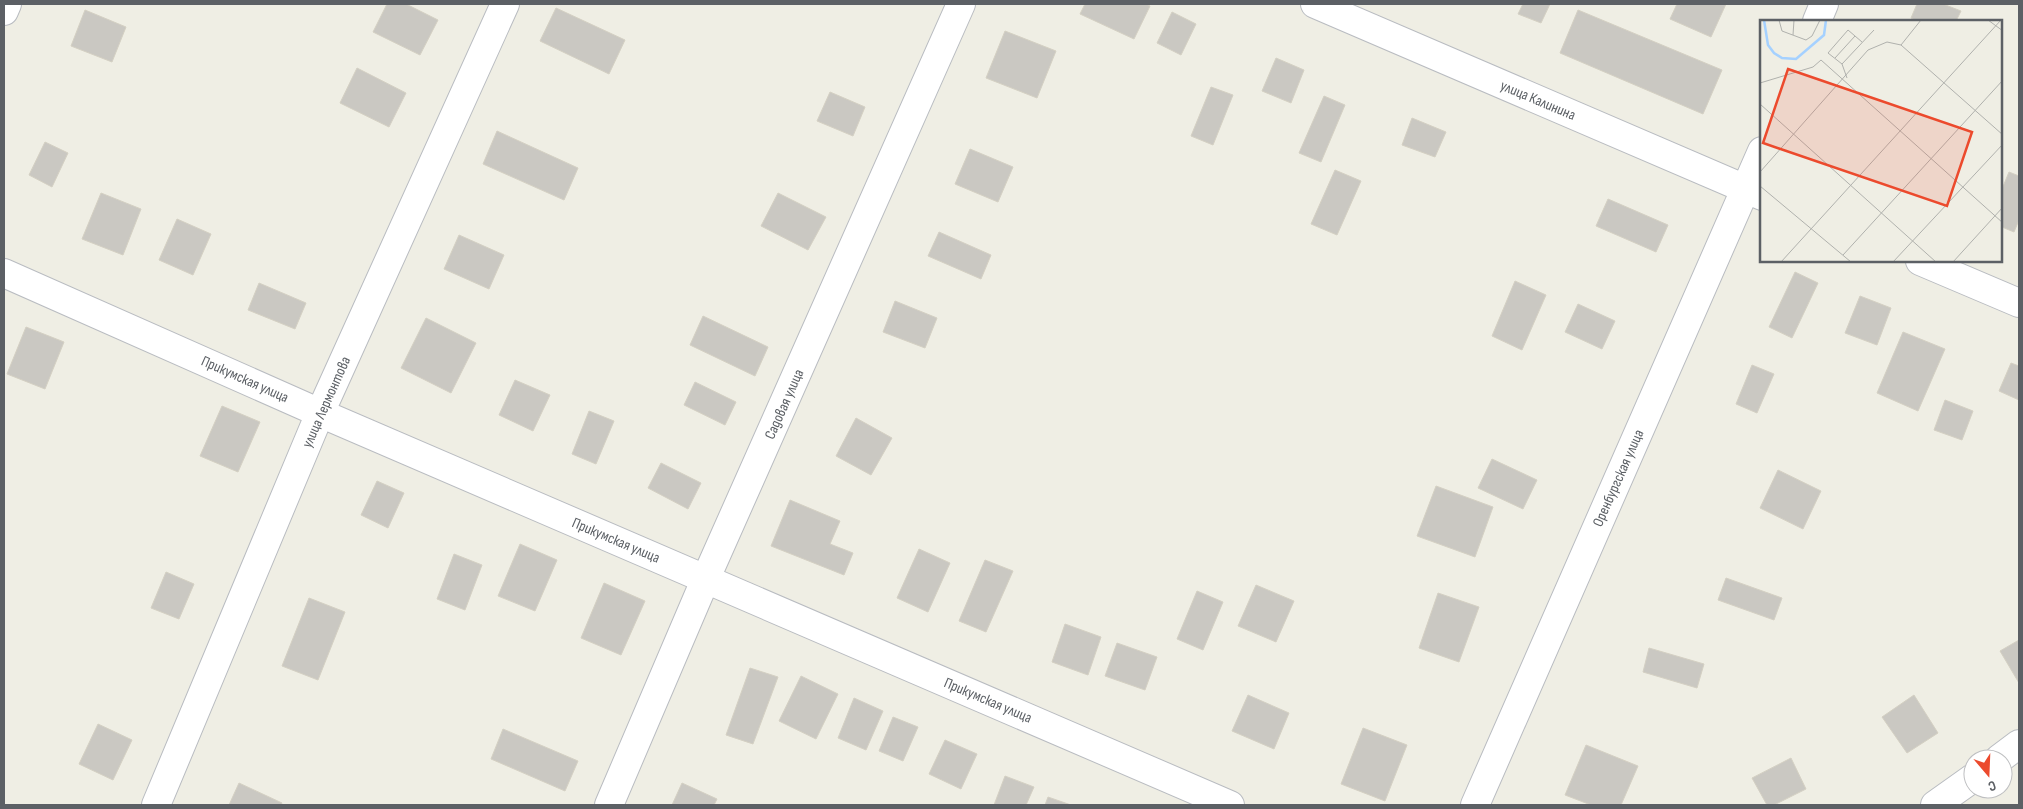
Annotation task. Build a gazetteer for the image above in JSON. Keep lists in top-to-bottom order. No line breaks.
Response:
{"streets":{"street":["улица Калинина","Прикумская улица","улица Лермонтова","Садовая улица","Оренбургская улица"]},"crossings":[["улица Калинина","Оренбургская улица"],["Прикумская улица","улица Лермонтова"],["Прикумская улица","Садовая улица"]],"north":"bottom"}
